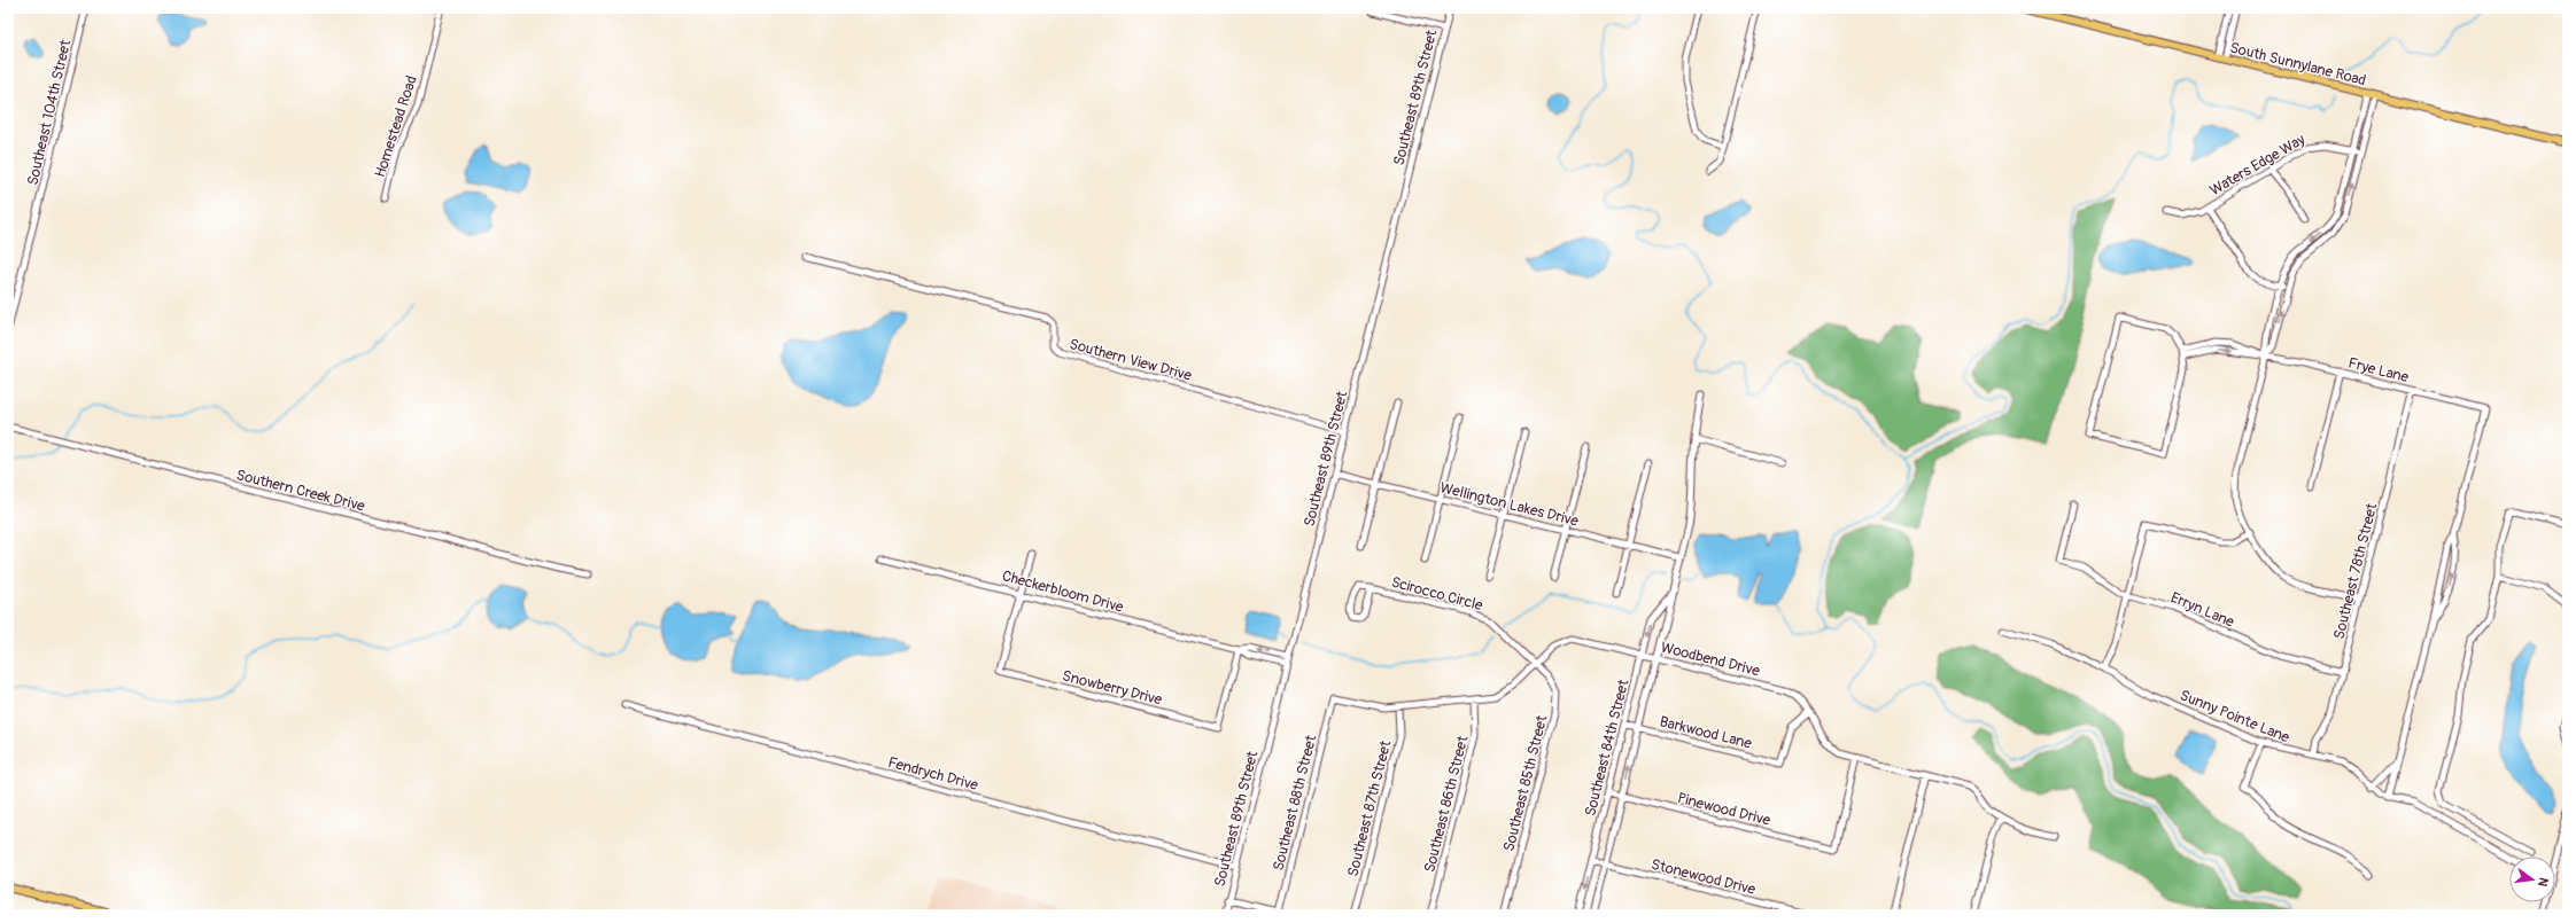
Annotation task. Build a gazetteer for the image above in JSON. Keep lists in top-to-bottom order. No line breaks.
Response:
{"streets":{"main road":["South Sunnylane Road"],"street":["Southeast 89th Street","Southeast 104th Street","Homestead Road","Waters Edge Way","Southern View Drive","Frye Lane","Southern Creek Drive","Wellington Lakes Drive","Southeast 78th Street","Checkerbloom Drive","Scirocco Circle","Erryn Lane","Woodbend Drive","Snowberry Drive","Sunny Pointe Lane","Barkwood Lane","Southeast 84th Street","Fendrych Drive","Southeast 85th Street","Southeast 88th Street","Southeast 86th Street","Southeast 87th Street","Pinewood Drive","Stonewood Drive"]},"crossings":[["Southeast 89th Street","Southern View Drive"],["Southeast 89th Street","Wellington Lakes Drive"],["Southeast 89th Street","Checkerbloom Drive"],["Southeast 89th Street","Fendrych Drive"],["Frye Lane","Southeast 78th Street"],["Wellington Lakes Drive","Southeast 84th Street"],["Southeast 78th Street","Erryn Lane"],["Southeast 78th Street","Sunny Pointe Lane"],["Checkerbloom Drive","Snowberry Drive"],["Scirocco Circle","Woodbend Drive"],["Scirocco Circle","Southeast 85th Street"],["Woodbend Drive","Barkwood Lane"],["Woodbend Drive","Southeast 84th Street"],["Woodbend Drive","Southeast 85th Street"],["Woodbend Drive","Southeast 88th Street"],["Woodbend Drive","Southeast 86th Street"],["Woodbend Drive","Southeast 87th Street"],["Woodbend Drive","Pinewood Drive"],["Barkwood Lane","Southeast 84th Street"],["Southeast 84th Street","Pinewood Drive"],["Southeast 84th Street","Stonewood Drive"]],"north":"right"}
